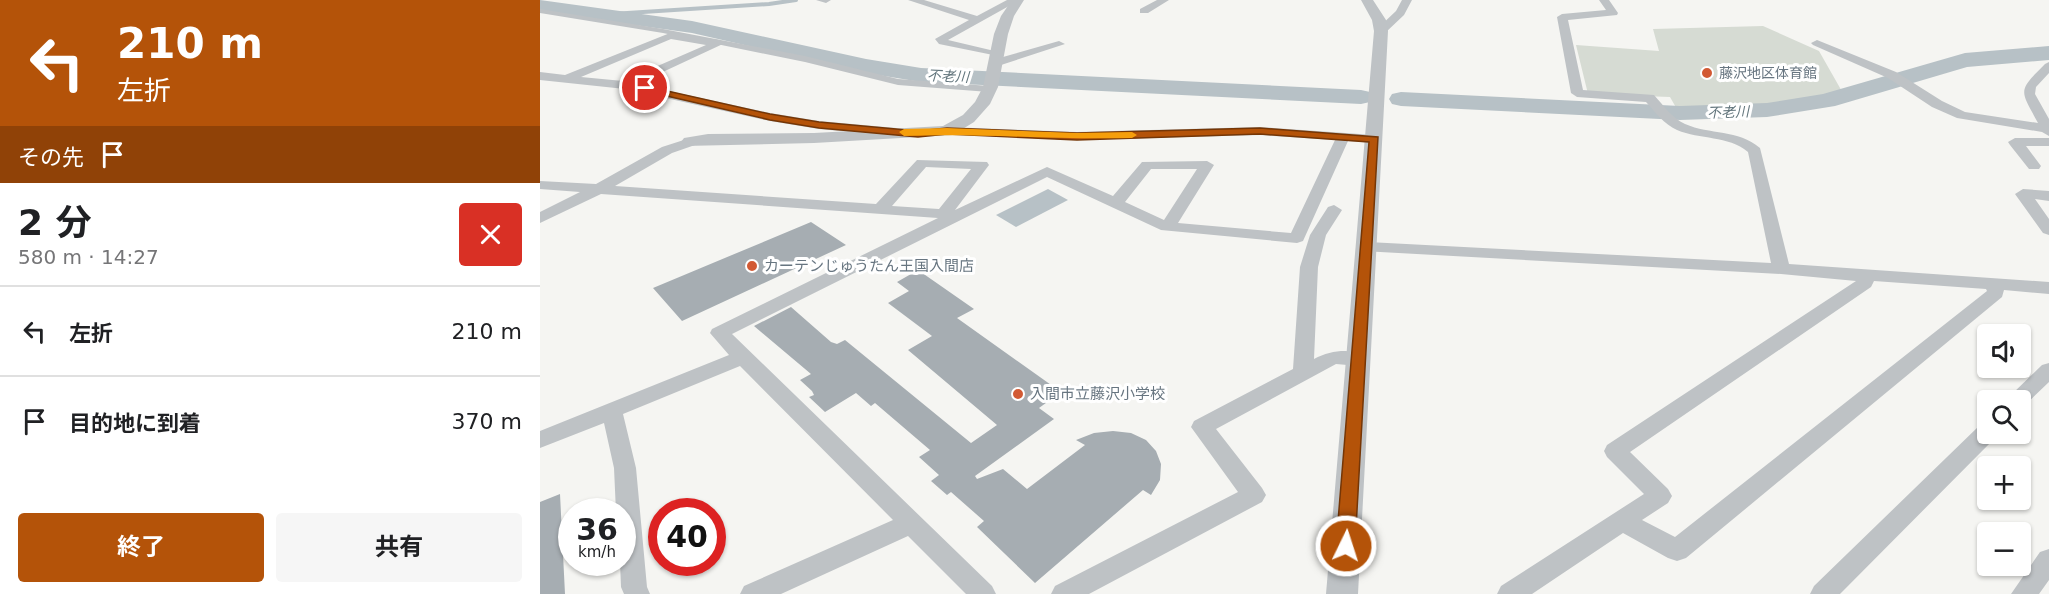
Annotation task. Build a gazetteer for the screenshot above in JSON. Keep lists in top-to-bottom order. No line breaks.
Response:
{"water":["不老川"],"places":["藤沢地区体育館","カーテンじゅうたん王国入間店","入間市立藤沢小学校"],"page":{"turn":["210 m","左折"],"then":"その先","heading":["2 分","580 m · 14:27"],"list":[{"name":"左折","value":"210 m"},{"name":"目的地に到着","value":"370 m"}],"map_buttons":["+","−"],"speed":"36 km/h","limit":"40","buttons":["終了","共有"]}}
